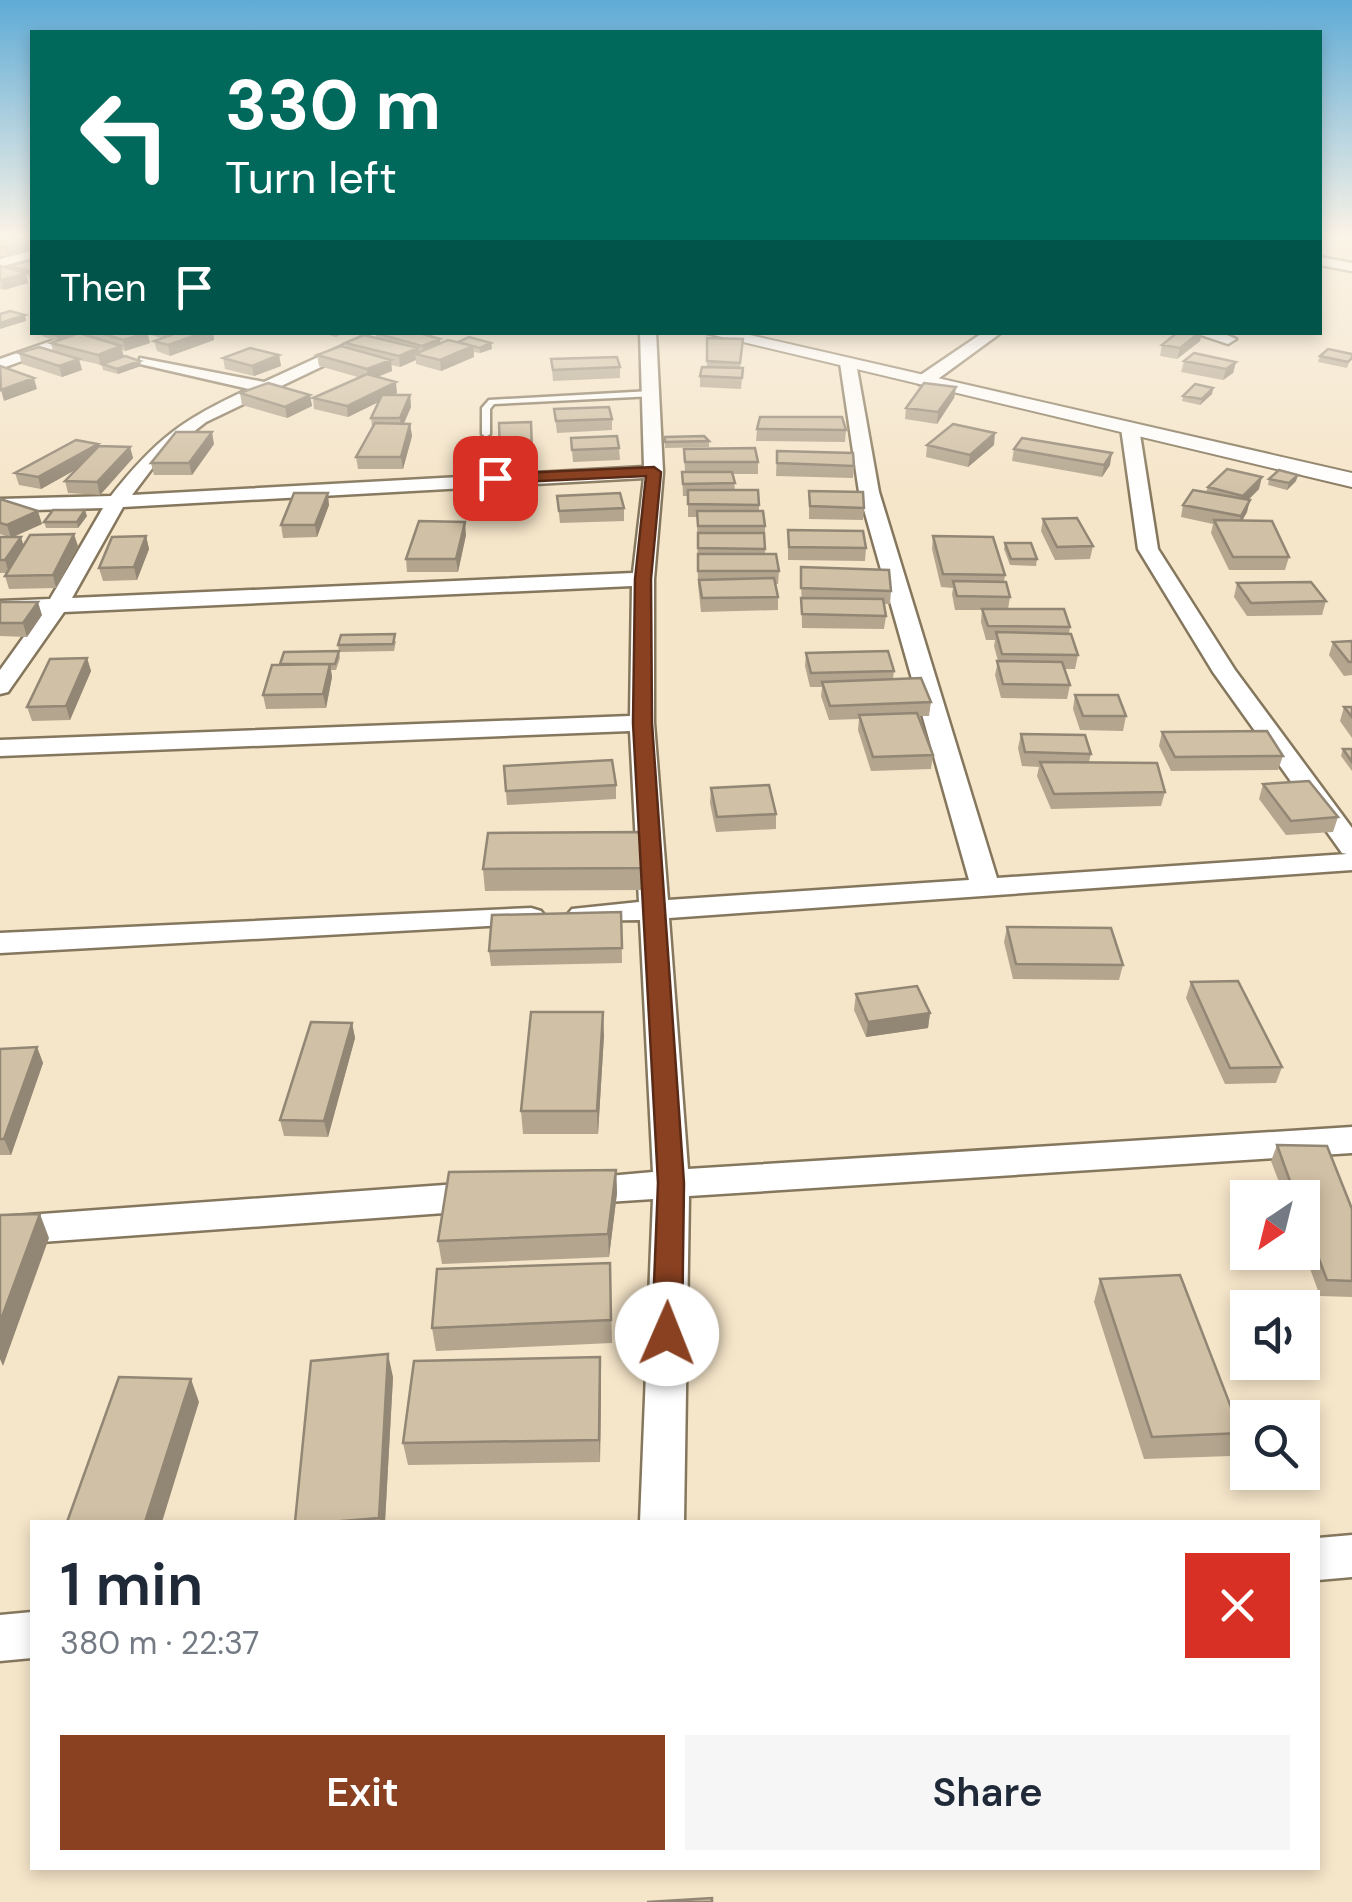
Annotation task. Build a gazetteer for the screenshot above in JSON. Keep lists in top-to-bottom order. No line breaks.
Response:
{"north":"bottom left","page":{"turn":["330 m","Turn left"],"then":"Then","heading":["1 min","380 m · 22:37"],"buttons":["Exit","Share"]}}
